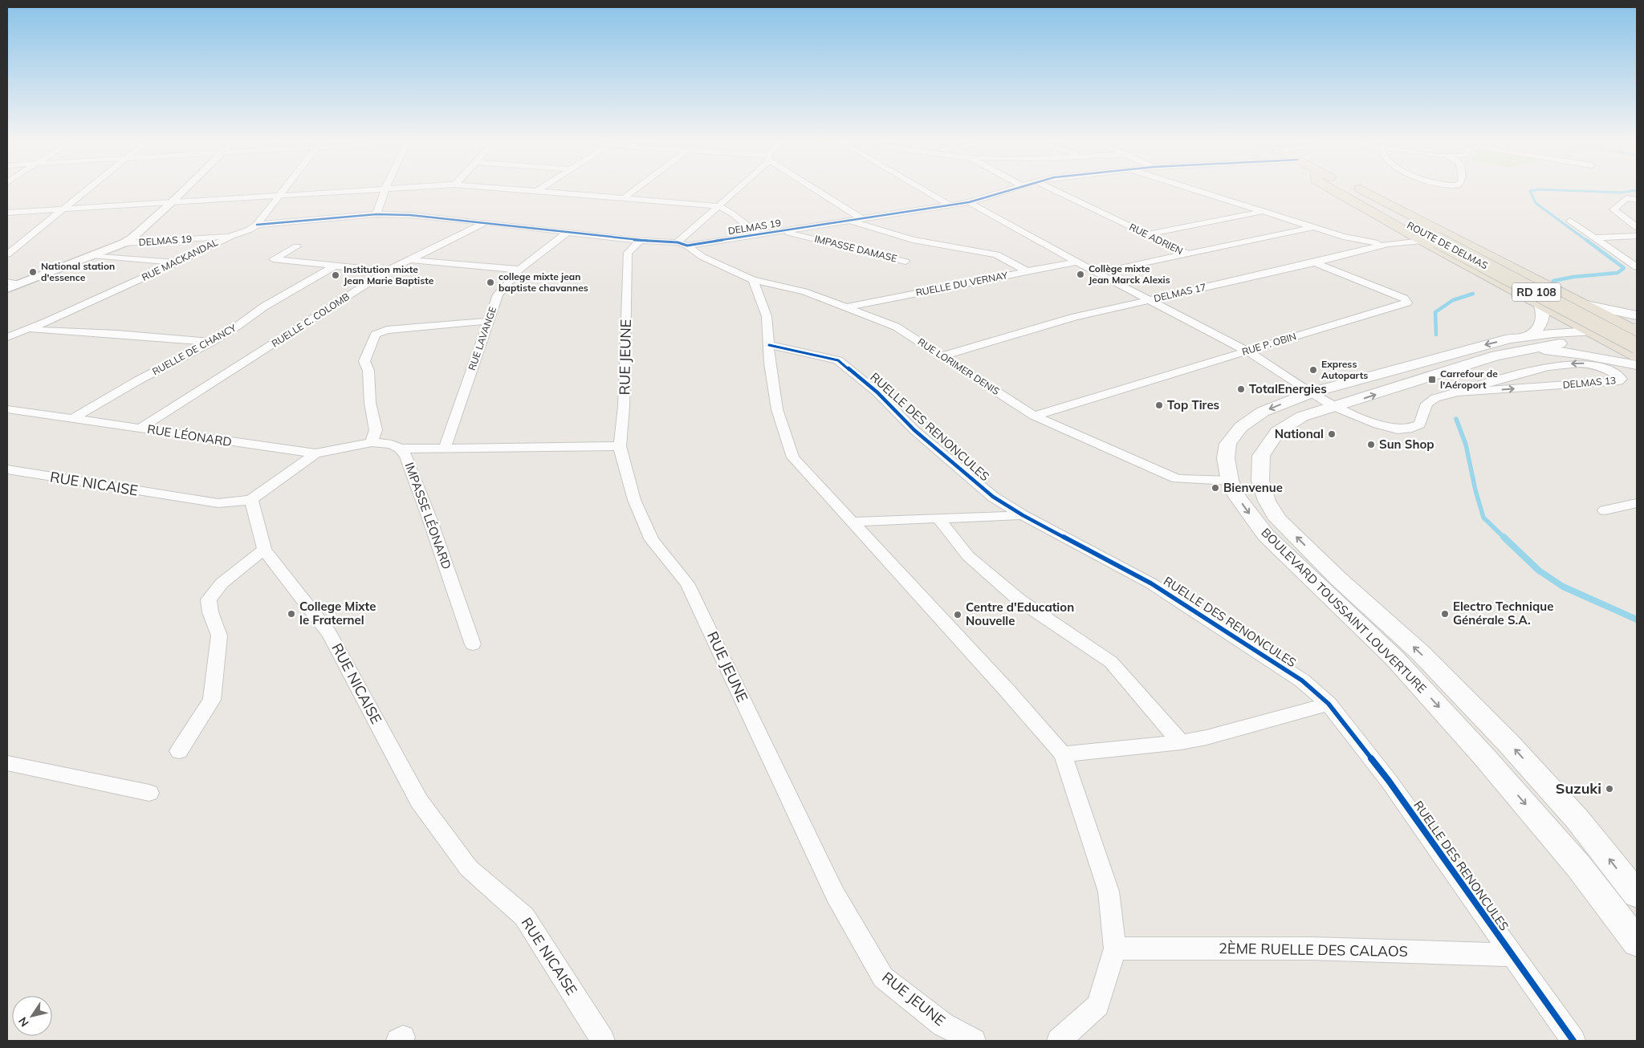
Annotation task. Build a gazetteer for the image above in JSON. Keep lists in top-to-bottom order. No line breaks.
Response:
{"streets":{"main road":["ROUTE DE DELMAS","RD 108","BOULEVARD TOUSSAINT LOUVERTURE"],"street":["DELMAS 19","RUE ADRIEN","IMPASSE DAMASE","RUE MACKANDAL","RUELLE DU VERNAY","DELMAS 17","RUELLE C. COLOMB","RUE LAVANGE","RUE P. OBIN","RUELLE DE CHANCY","RUE JEUNE","RUE LORIMER DENIS","DELMAS 13","RUELLE DES RENONCULES","RUE LÉONARD","RUE NICAISE","IMPASSE LÉONARD","2ÈME RUELLE DES CALAOS"]},"crossings":[["DELMAS 19","IMPASSE DAMASE"],["DELMAS 19","RUE MACKANDAL"],["DELMAS 19","RUELLE C. COLOMB"],["DELMAS 19","RUE LAVANGE"],["DELMAS 19","RUE JEUNE"],["DELMAS 19","RUE LORIMER DENIS"],["ROUTE DE DELMAS","DELMAS 17"],["ROUTE DE DELMAS","BOULEVARD TOUSSAINT LOUVERTURE"],["RUELLE DU VERNAY","RUE LORIMER DENIS"],["DELMAS 17","RUE P. OBIN"],["DELMAS 17","RUE LORIMER DENIS"],["RUELLE C. COLOMB","RUE LÉONARD"],["RUE P. OBIN","RUE LORIMER DENIS"],["RUELLE DE CHANCY","RUE LÉONARD"],["RUE LORIMER DENIS","BOULEVARD TOUSSAINT LOUVERTURE"],["DELMAS 13","BOULEVARD TOUSSAINT LOUVERTURE"],["RUELLE DES RENONCULES","2ÈME RUELLE DES CALAOS"],["RUE LÉONARD","IMPASSE LÉONARD"]],"places":{"other":["National station d'essence","Collège mixte Jean Marck Alexis","Institution mixte Jean Marie Baptiste","college mixte jean baptiste chavannes","Express Autoparts","TotalEnergies","Top Tires","National","Sun Shop","Bienvenue","College Mixte le Fraternel","Electro Technique Générale S.A.","Centre d'Education Nouvelle","Suzuki"],"transit":["Carrefour de l'Aéroport"]},"north":"bottom left"}
